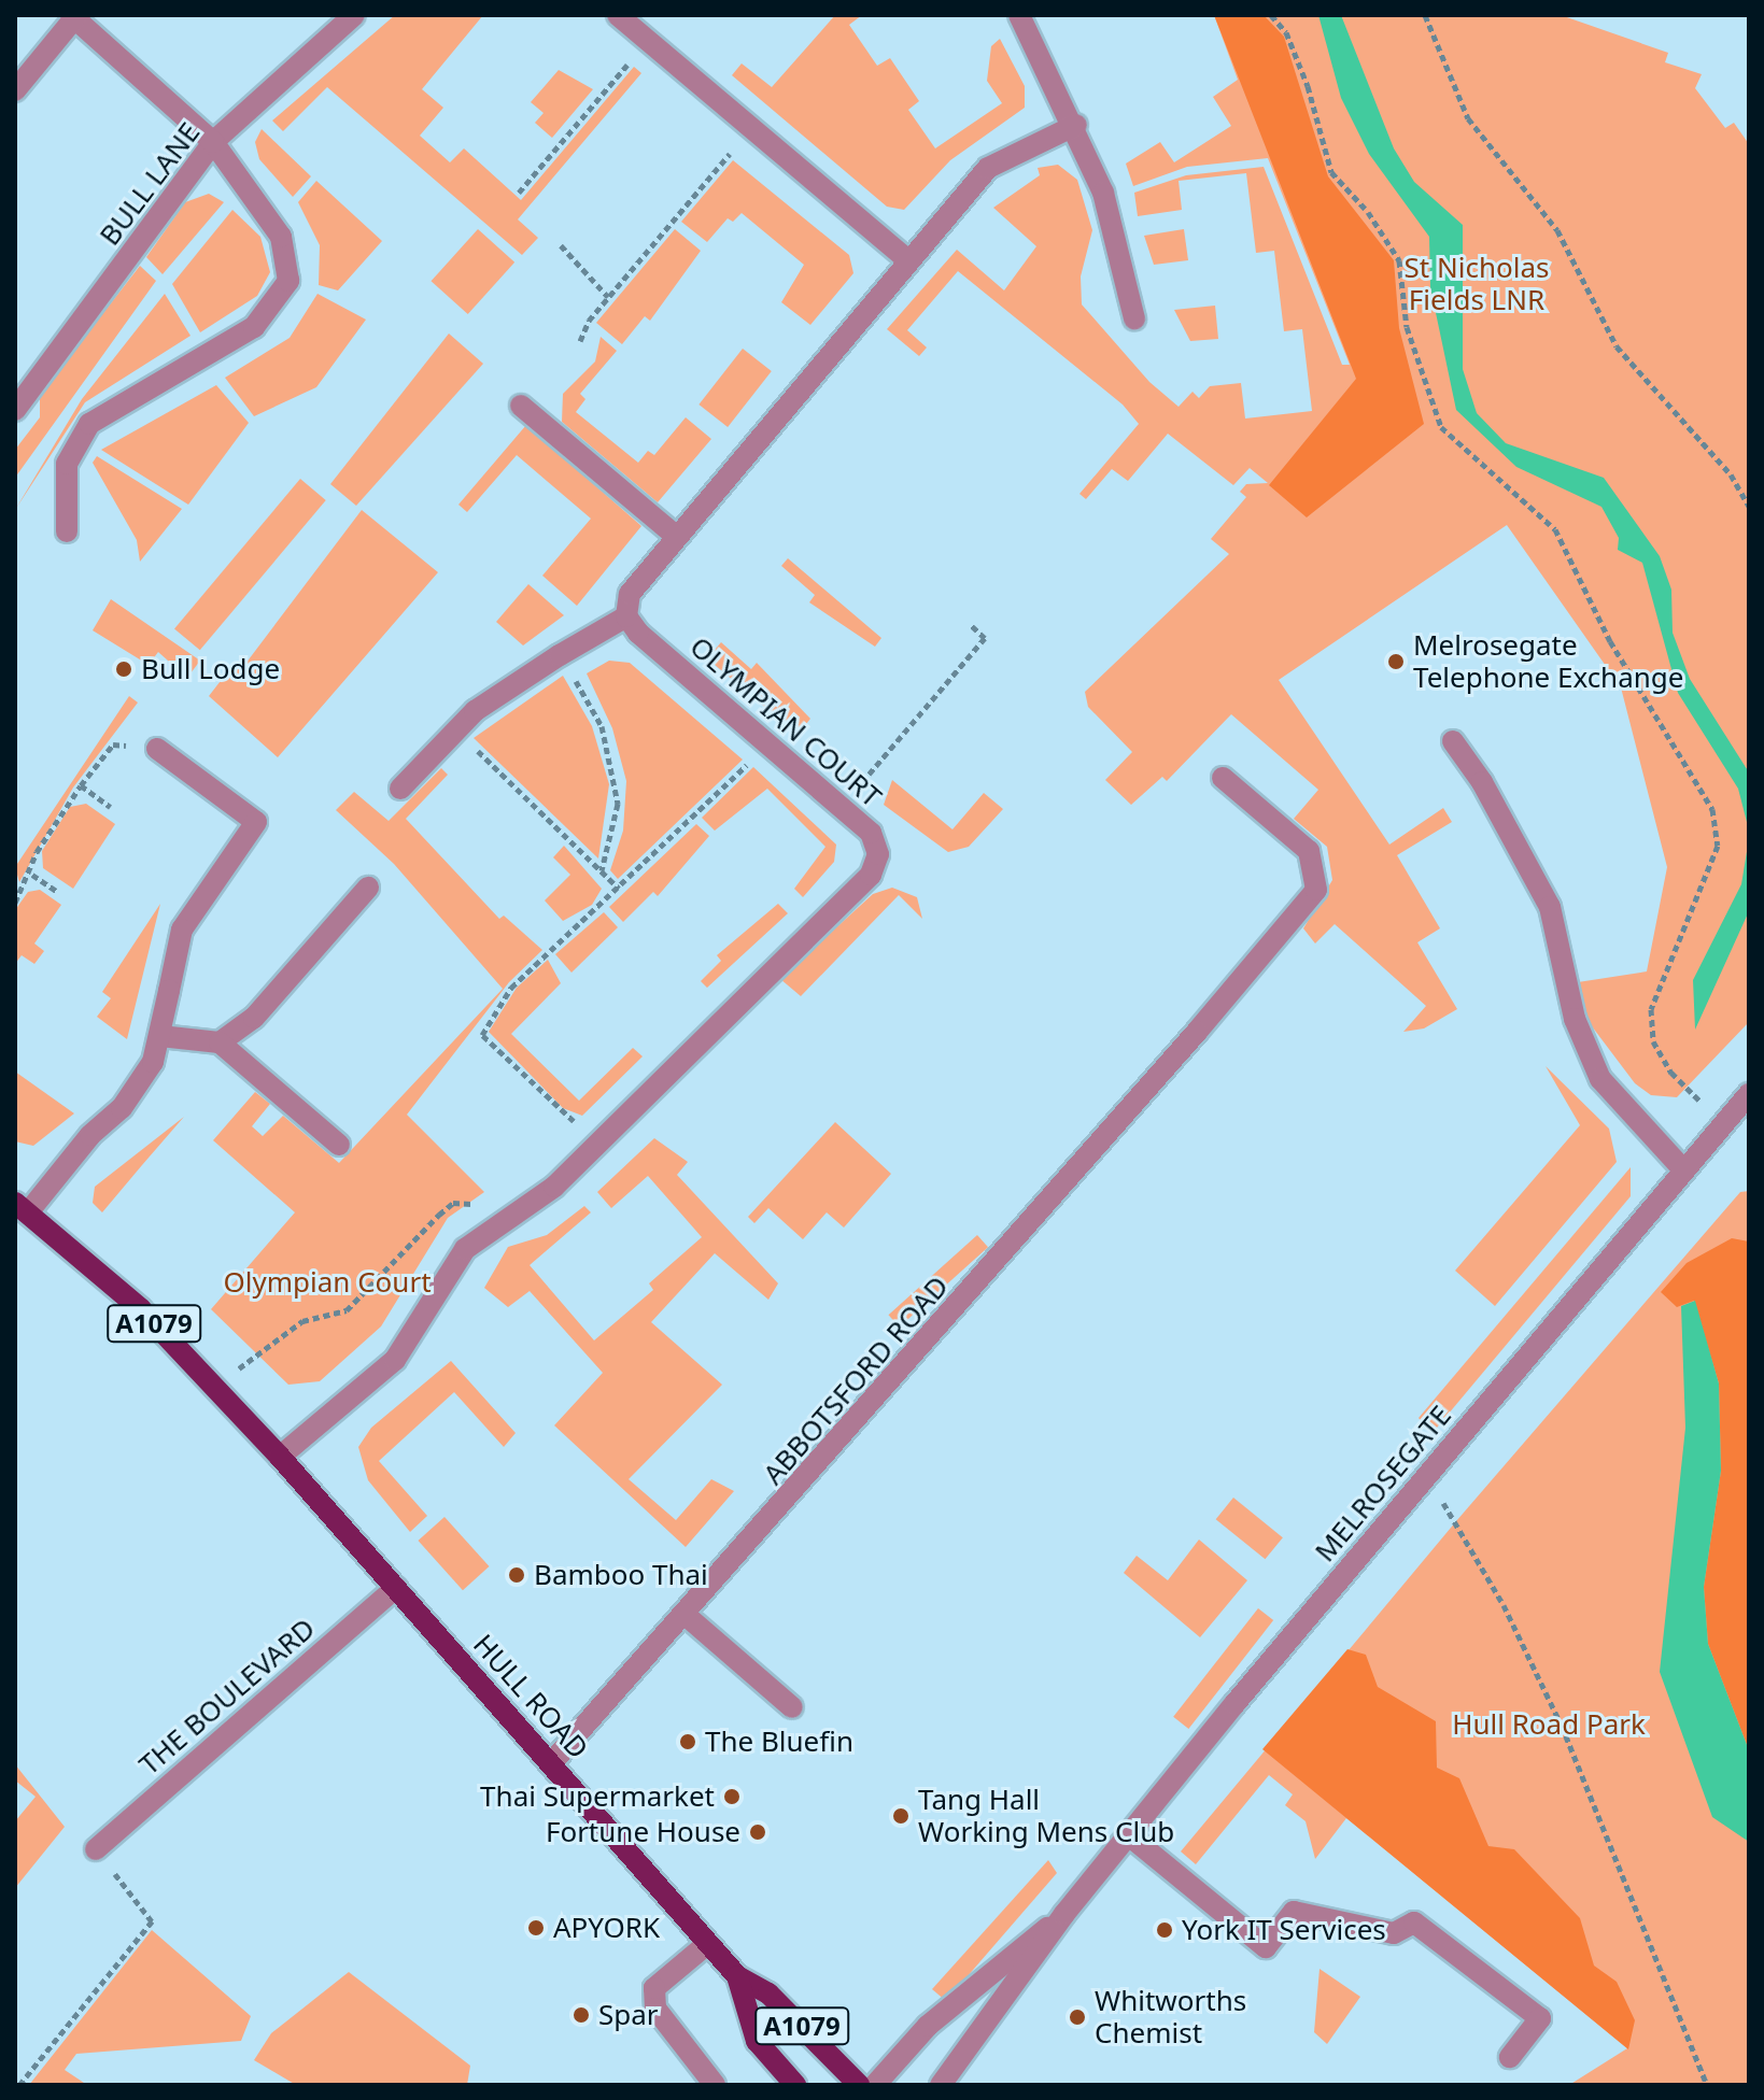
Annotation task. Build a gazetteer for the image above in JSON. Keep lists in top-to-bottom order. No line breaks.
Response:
{"streets":{"main road":["A1079","HULL ROAD"],"street":["BULL LANE","OLYMPIAN COURT","ABBOTSFORD ROAD","MELROSEGATE","THE BOULEVARD"]},"crossings":[["OLYMPIAN COURT","A1079"],["OLYMPIAN COURT","HULL ROAD"],["A1079","HULL ROAD"],["ABBOTSFORD ROAD","HULL ROAD"],["THE BOULEVARD","HULL ROAD"]],"parks":["St Nicholas Fields LNR","Olympian Court","Hull Road Park"],"places":["Melrosegate Telephone Exchange","Bull Lodge","Bamboo Thai","The Bluefin","Thai Supermarket","Tang Hall Working Mens Club","Fortune House","APYORK","York IT Services","Spar","Whitworths Chemist"]}
